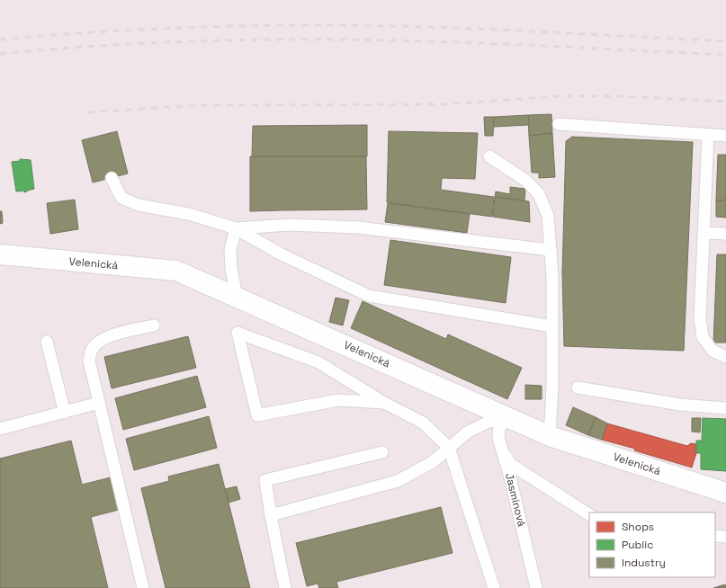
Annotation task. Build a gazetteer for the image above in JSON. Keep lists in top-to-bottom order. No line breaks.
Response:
{"streets":{"street":["Velenická"],"lane":["Jasmínová"]},"legend":["Shops","Public","Industry"]}
